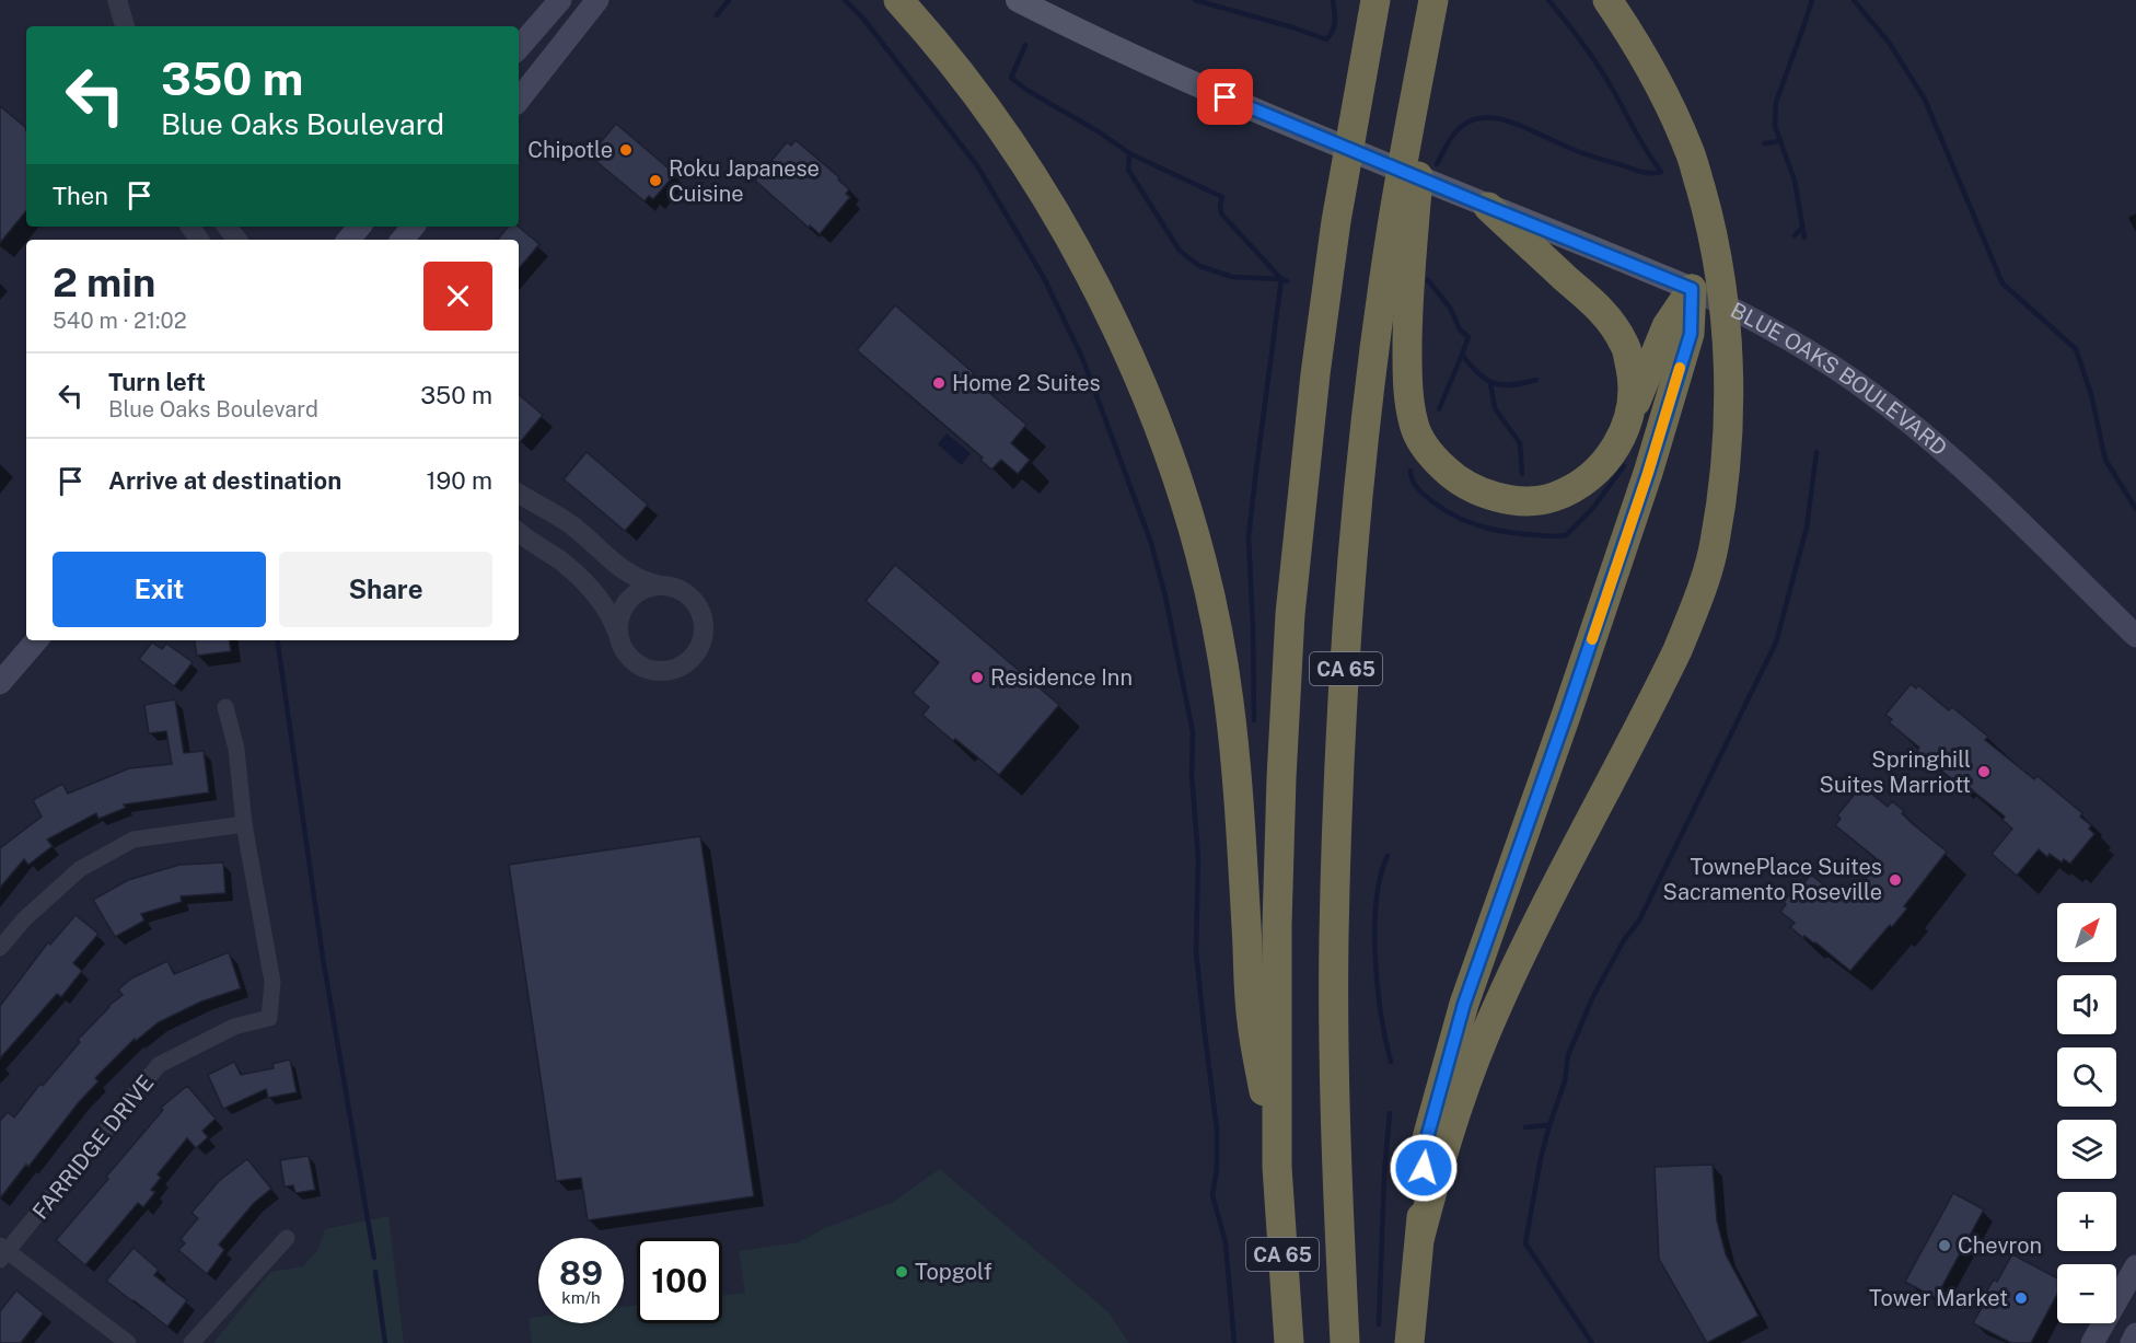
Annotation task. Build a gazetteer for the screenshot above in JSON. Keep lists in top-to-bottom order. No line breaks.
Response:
{"streets":{"highway":["CA 65"],"main road":["BLUE OAKS BOULEVARD"],"street":["FARRIDGE DRIVE"]},"places":["Chipotle","Roku Japanese Cuisine","Home 2 Suites","Residence Inn","Springhill Suites Marriott","TownePlace Suites Sacramento Roseville","Chevron","Topgolf","Tower Market"],"north":"top right","page":{"turn":["350 m","Blue Oaks Boulevard"],"then":"Then","heading":["2 min","540 m · 21:02"],"list":[{"name":"Turn left","note":"Blue Oaks Boulevard","value":"350 m"},{"name":"Arrive at destination","value":"190 m"}],"buttons":["Exit","Share"],"map_buttons":["+","−"],"speed":"89 km/h","limit":"100"}}
